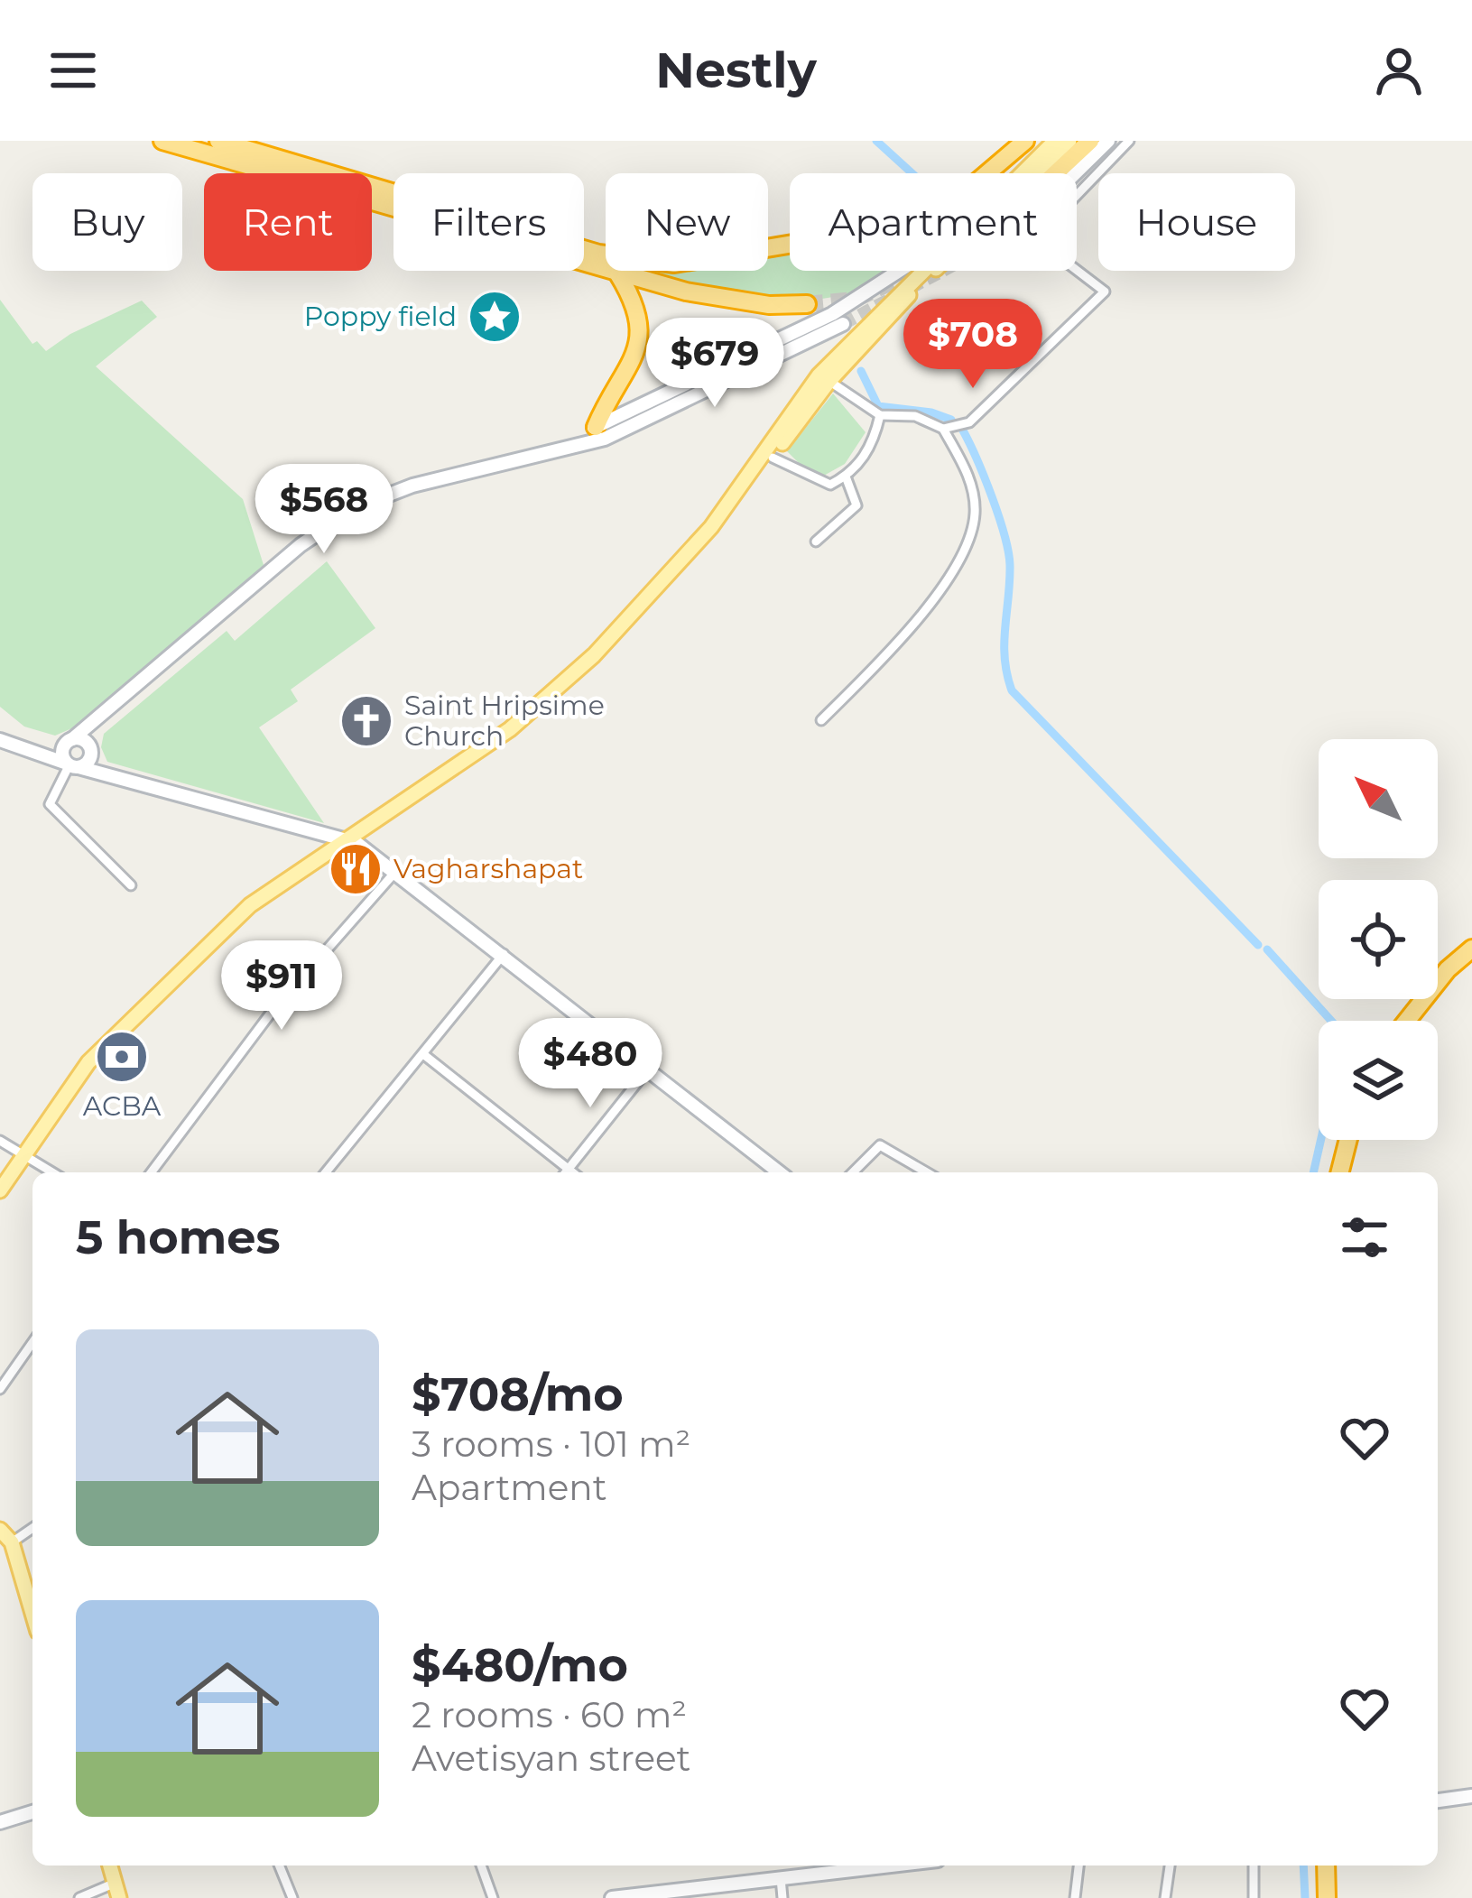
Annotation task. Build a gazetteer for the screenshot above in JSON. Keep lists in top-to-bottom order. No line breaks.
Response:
{"places":{"place":["Poppy field"],"church":["Saint Hripsime Church"],"restaurant":["Vagharshapat"],"bank":["ACBA"]},"north":"top left","page":{"header":"Nestly","chip":["Buy","Rent","Filters","New","Apartment","House"],"price":["$708","$679","$568","$911","$480"],"heading":"5 homes","list":[{"name":"$708/mo","note":"3 rooms · 101 m² · Apartment"},{"name":"$480/mo","note":"2 rooms · 60 m² · Avetisyan street"}]}}
